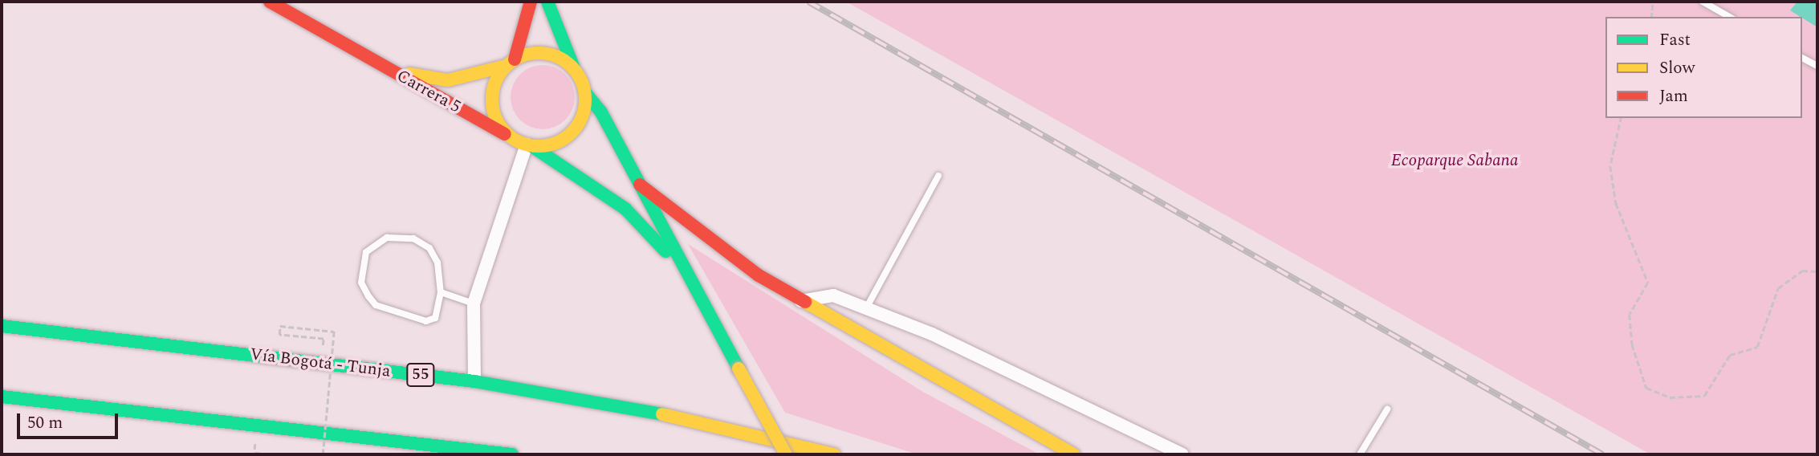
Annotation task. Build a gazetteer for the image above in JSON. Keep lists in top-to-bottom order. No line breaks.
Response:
{"streets":{"main road":["Carrera 5","Vía Bogotá - Tunja","55"]},"parks":["Ecoparque Sabana"],"legend":["Fast","Slow","Jam"],"scale_bar":"50 m"}
